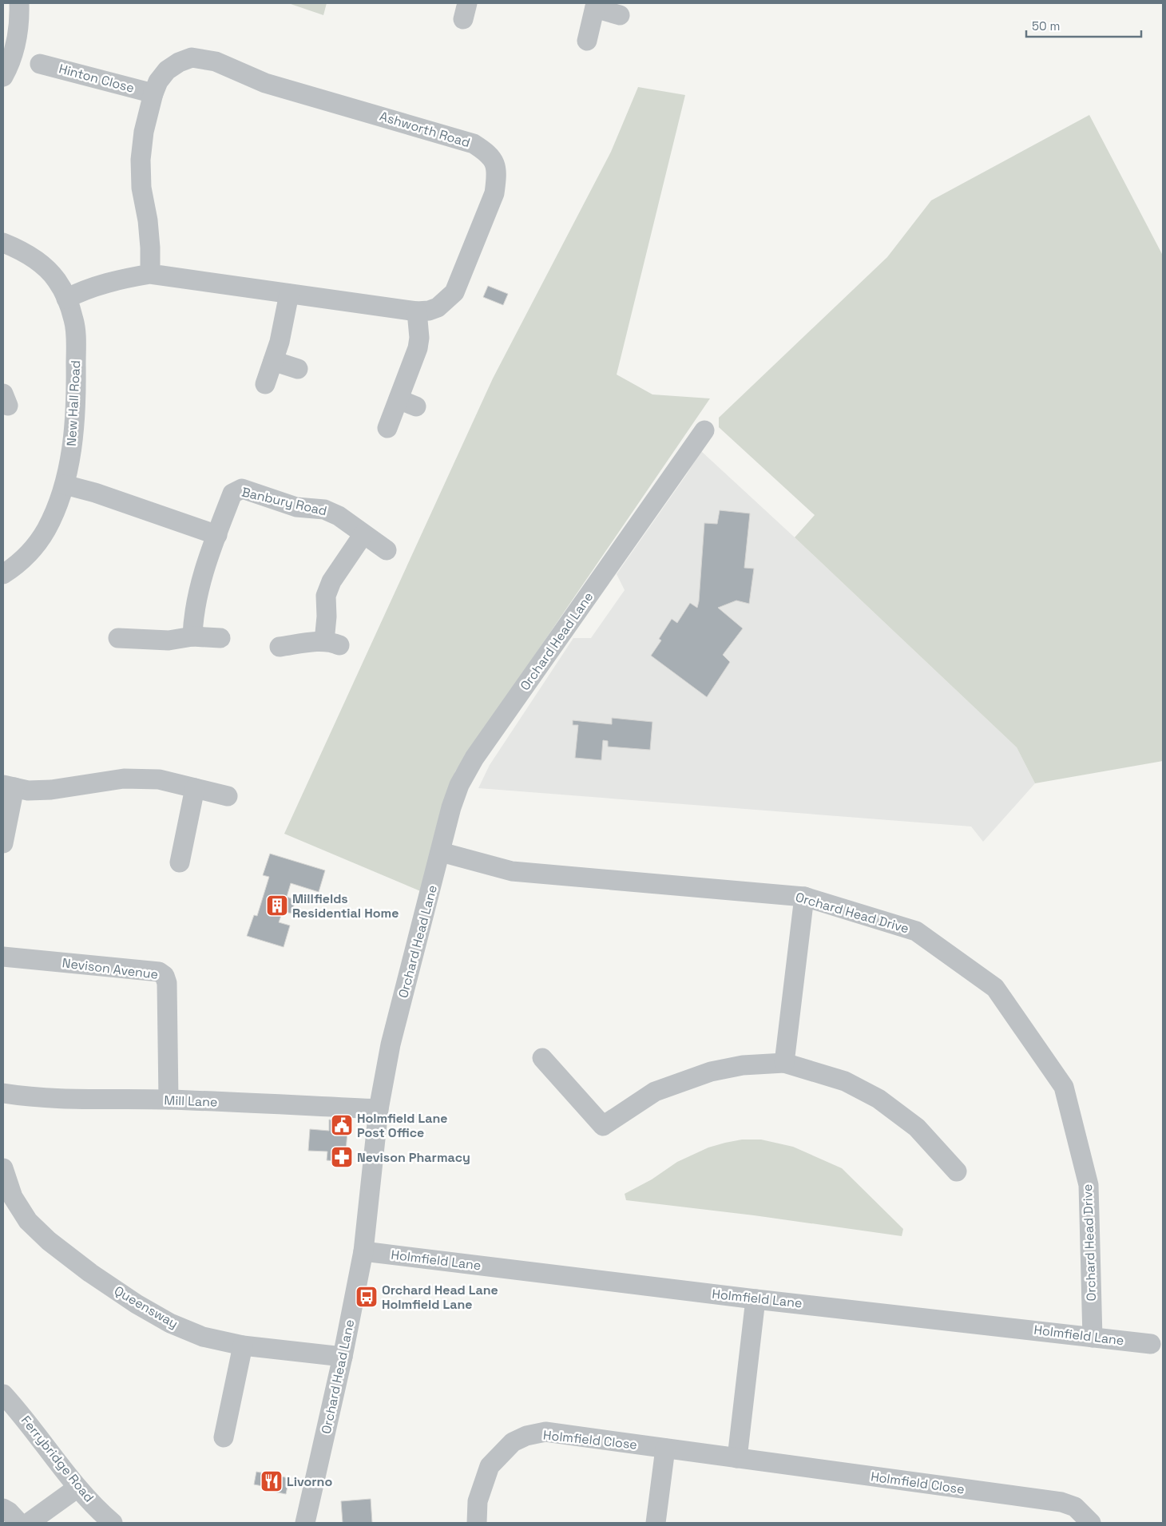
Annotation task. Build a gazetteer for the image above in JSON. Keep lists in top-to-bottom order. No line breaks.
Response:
{"streets":{"street":["Hinton Close","Ashworth Road","New Hall Road","Banbury Road","Orchard Head Lane","Orchard Head Drive","Nevison Avenue","Mill Lane","Holmfield Lane","Queensway","Holmfield Close","Ferrybridge Road"]},"crossings":[["Hinton Close","Ashworth Road"],["Ashworth Road","New Hall Road"],["Orchard Head Lane","Orchard Head Drive"],["Orchard Head Lane","Mill Lane"],["Orchard Head Lane","Holmfield Lane"],["Orchard Head Lane","Queensway"],["Orchard Head Drive","Holmfield Lane"],["Nevison Avenue","Mill Lane"]],"places":{"building":["Millfields Residential Home"],"public building":["Holmfield Lane Post Office"],"pharmacy":["Nevison Pharmacy"],"bus stop":["Orchard Head Lane Holmfield Lane"],"restaurant":["Livorno"]},"scale_bar":"50 m"}
